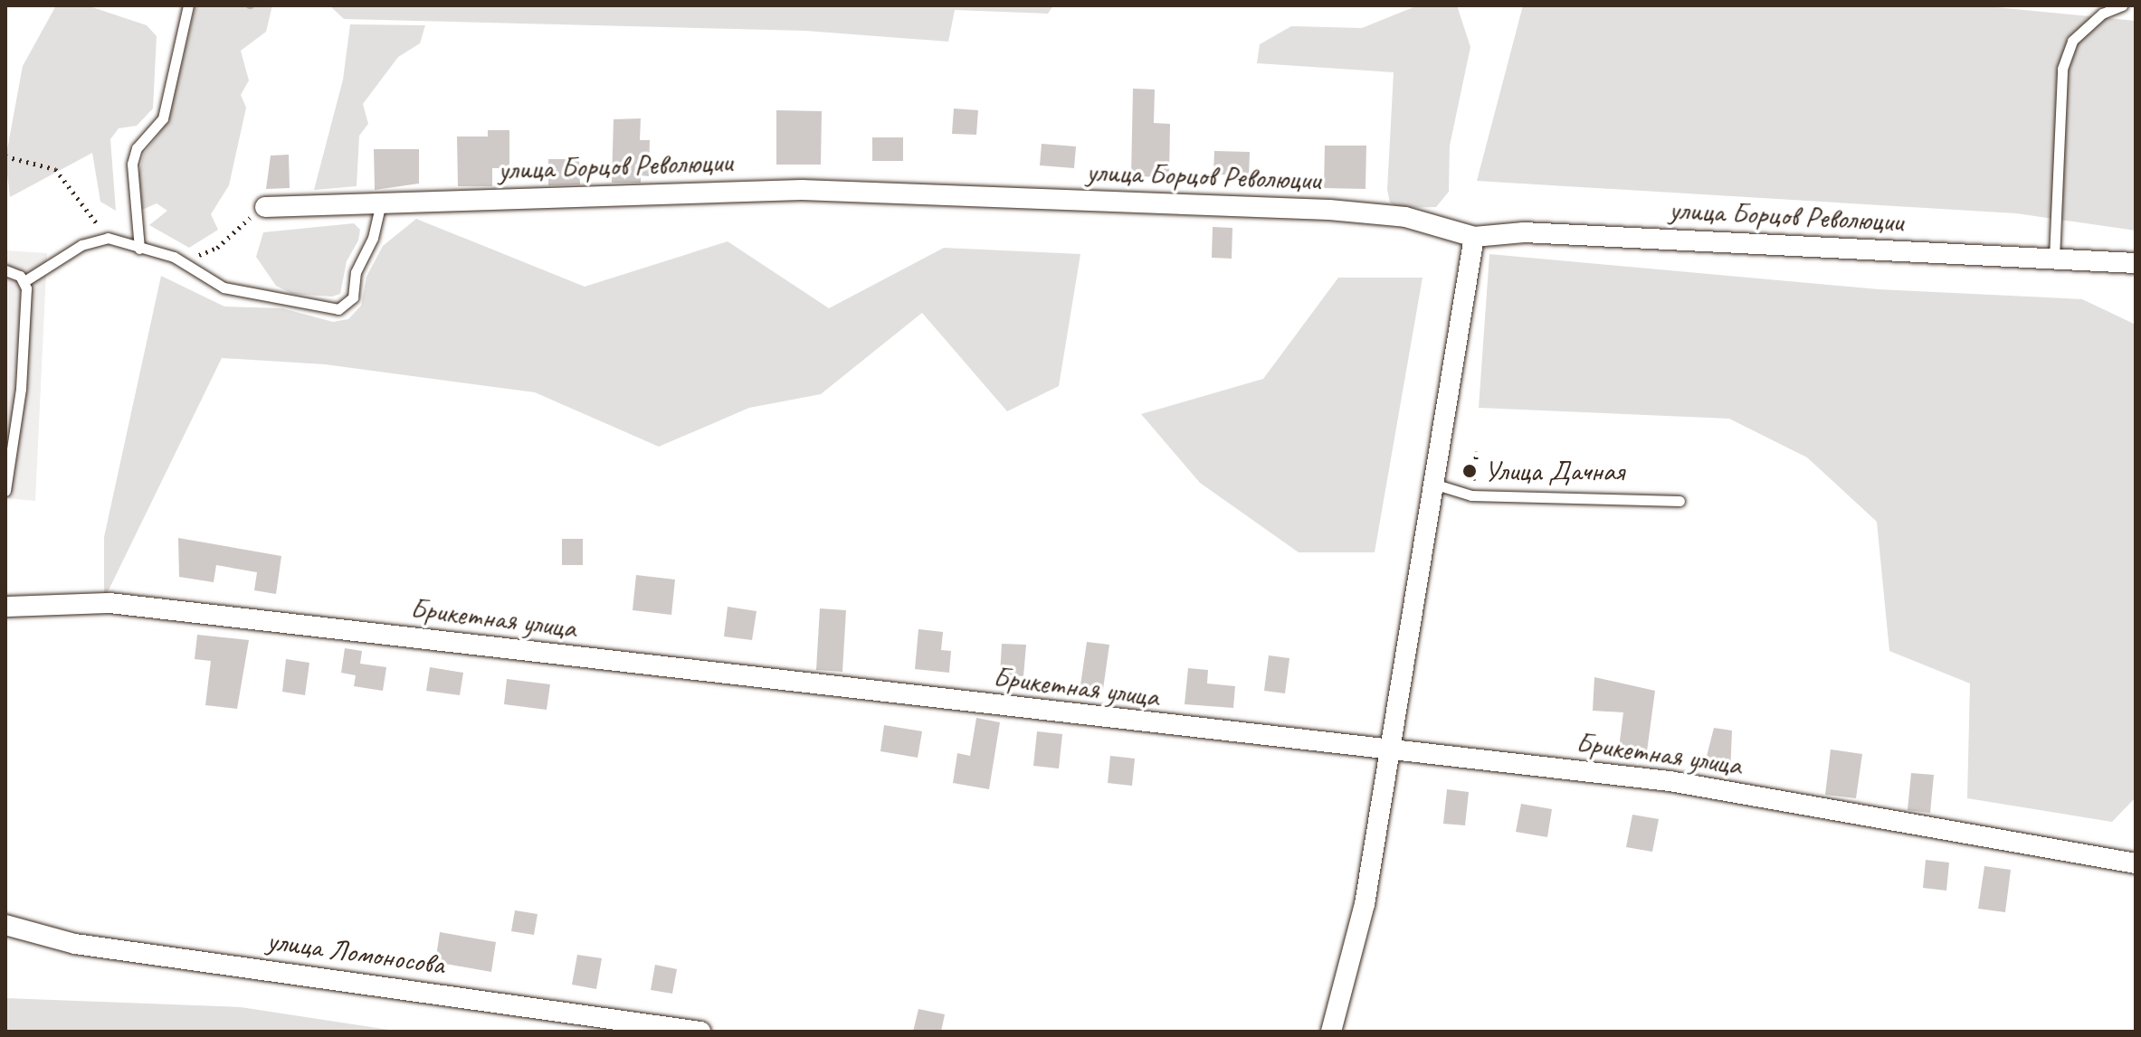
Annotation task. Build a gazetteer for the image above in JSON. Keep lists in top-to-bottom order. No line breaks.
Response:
{"streets":{"street":["улица Борцов Революции","Брикетная улица","улица Ломоносова"]},"places":["Улица Дачная"]}
